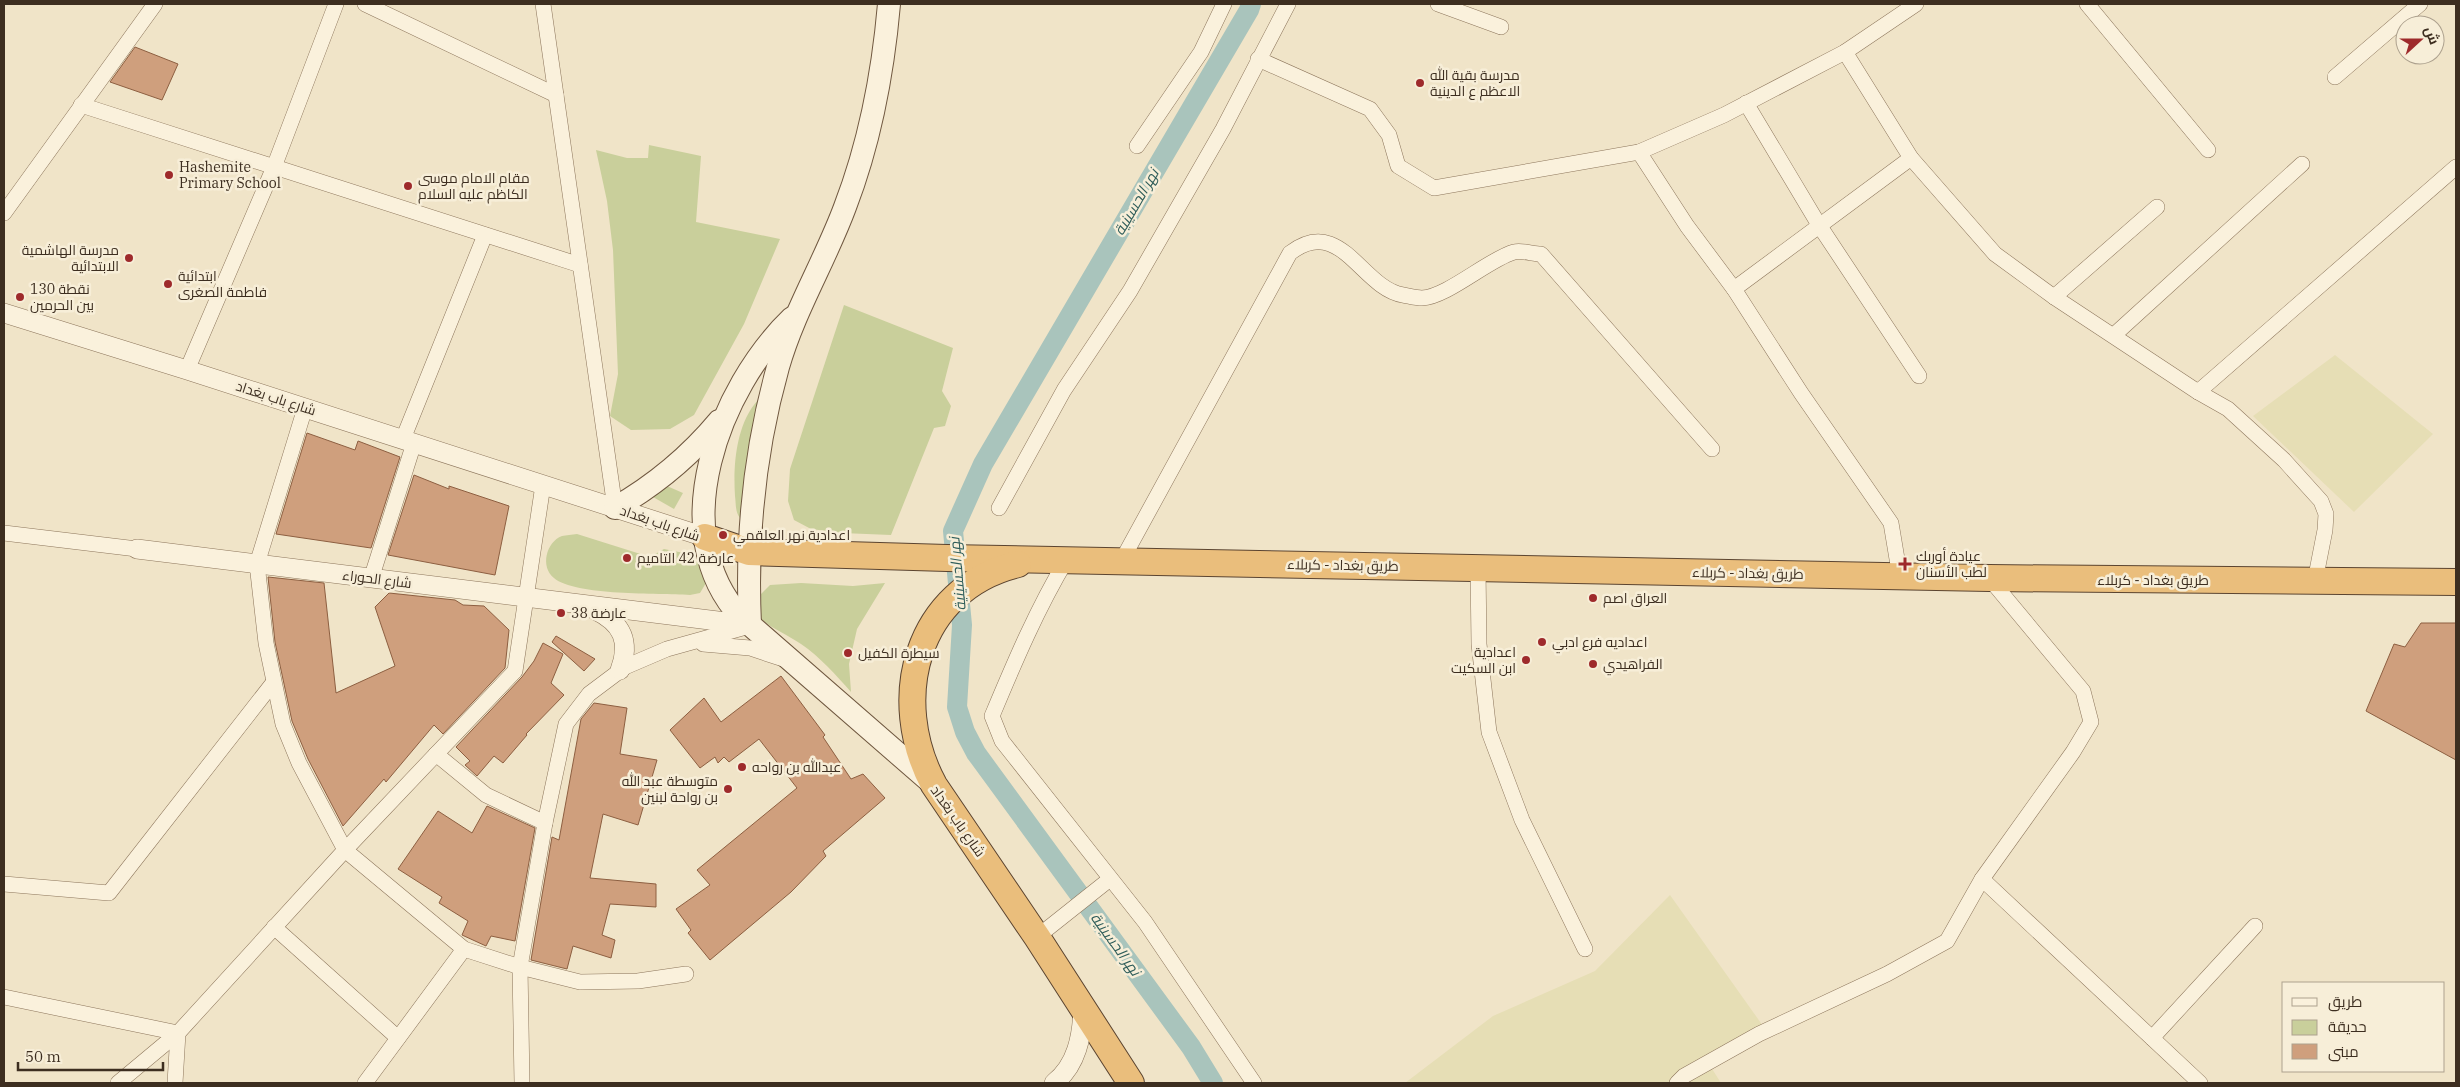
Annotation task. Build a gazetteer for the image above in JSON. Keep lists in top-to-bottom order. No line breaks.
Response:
{"streets":{"highway":["شارع باب بغداد","طريق بغداد - كربلاء"],"street":["شارع الحوراء"]},"crossings":[["شارع باب بغداد","طريق بغداد - كربلاء"],["شارع باب بغداد","شارع الحوراء"]],"water":["نهر الحسينية"],"places":{"other":["مدرسة بقية الله الاعظم ع الدينية","Hashemite Primary School","مقام الامام موسى الكاظم عليه السلام","مدرسة الهاشمية الابتدائية","ابتدائية فاطمة الصغرى","نقطة 130 بين الحرمين","اعدادية نهر العلقمي","عارضة 42 التاميم","العراق اصم","عارضة 38","اعداديه فرع ادبي","سيطرة الكفيل","اعدادية ابن السكيت","الفراهيدي","عبدالله بن رواحه","متوسطة عبد الله بن رواحة لبنين"],"health":["عيادة أوربك لطب الأسنان"]},"legend":["طريق","حديقة","مبنى"],"scale_bar":"50 m","north":"right"}
